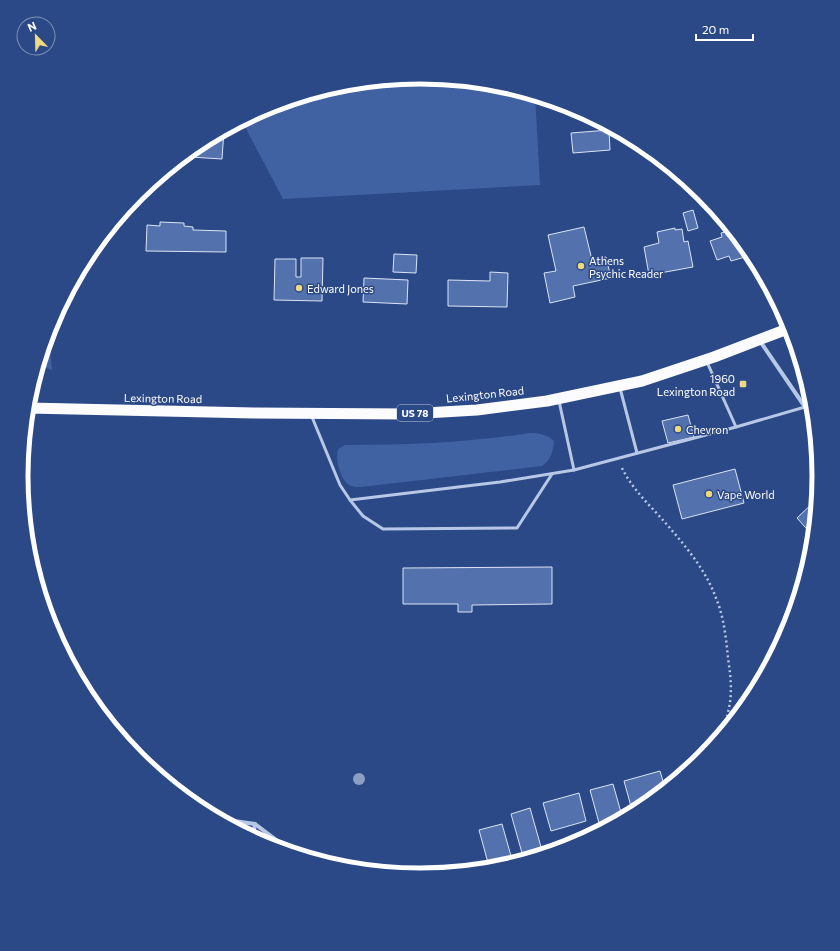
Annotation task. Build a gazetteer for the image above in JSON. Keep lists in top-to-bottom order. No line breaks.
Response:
{"streets":{"highway":["Lexington Road","US 78"]},"places":{"other":["Athens Psychic Reader","Edward Jones","Chevron","Vape World"],"transit":["1960 Lexington Road"]},"scale_bar":"20 m","north":"top left"}
